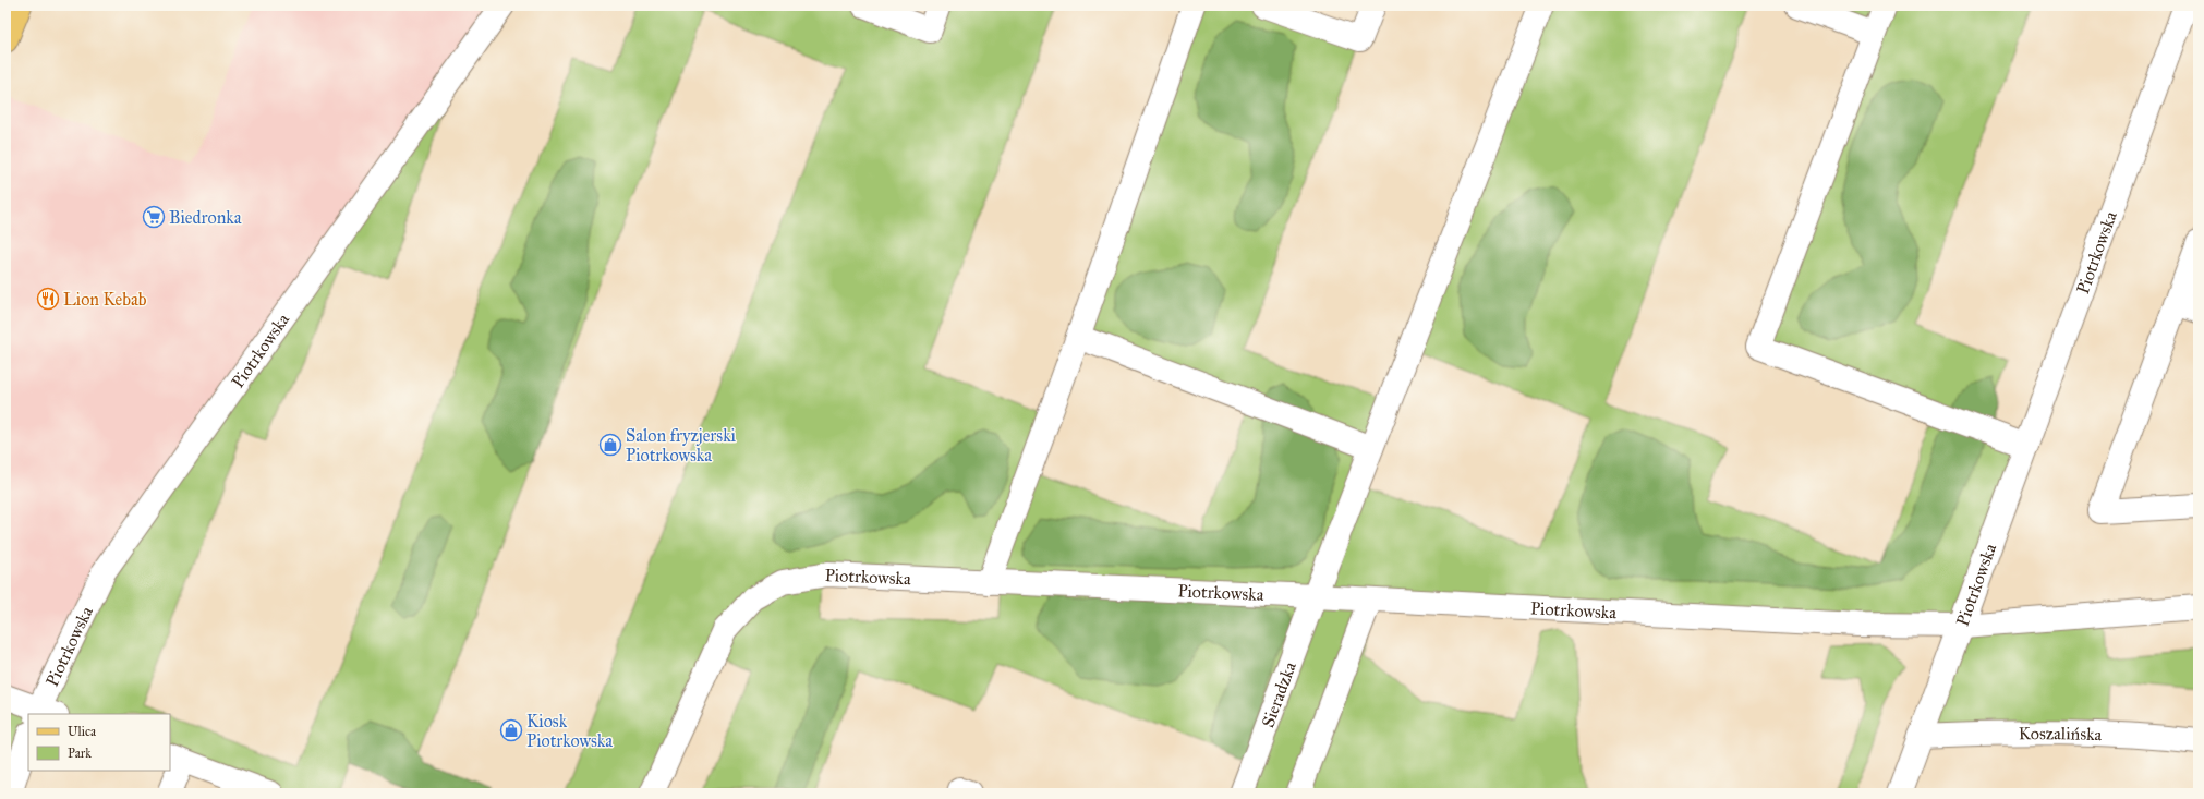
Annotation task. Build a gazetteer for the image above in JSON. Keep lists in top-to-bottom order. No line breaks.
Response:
{"streets":{"street":["Piotrkowska","Sieradzka","Koszalińska"]},"crossings":[["Piotrkowska","Sieradzka"]],"places":{"supermarket":["Biedronka"],"restaurant":["Lion Kebab"],"shop":["Salon fryzjerski Piotrkowska","Kiosk Piotrkowska"]},"legend":["Ulica","Park"]}
